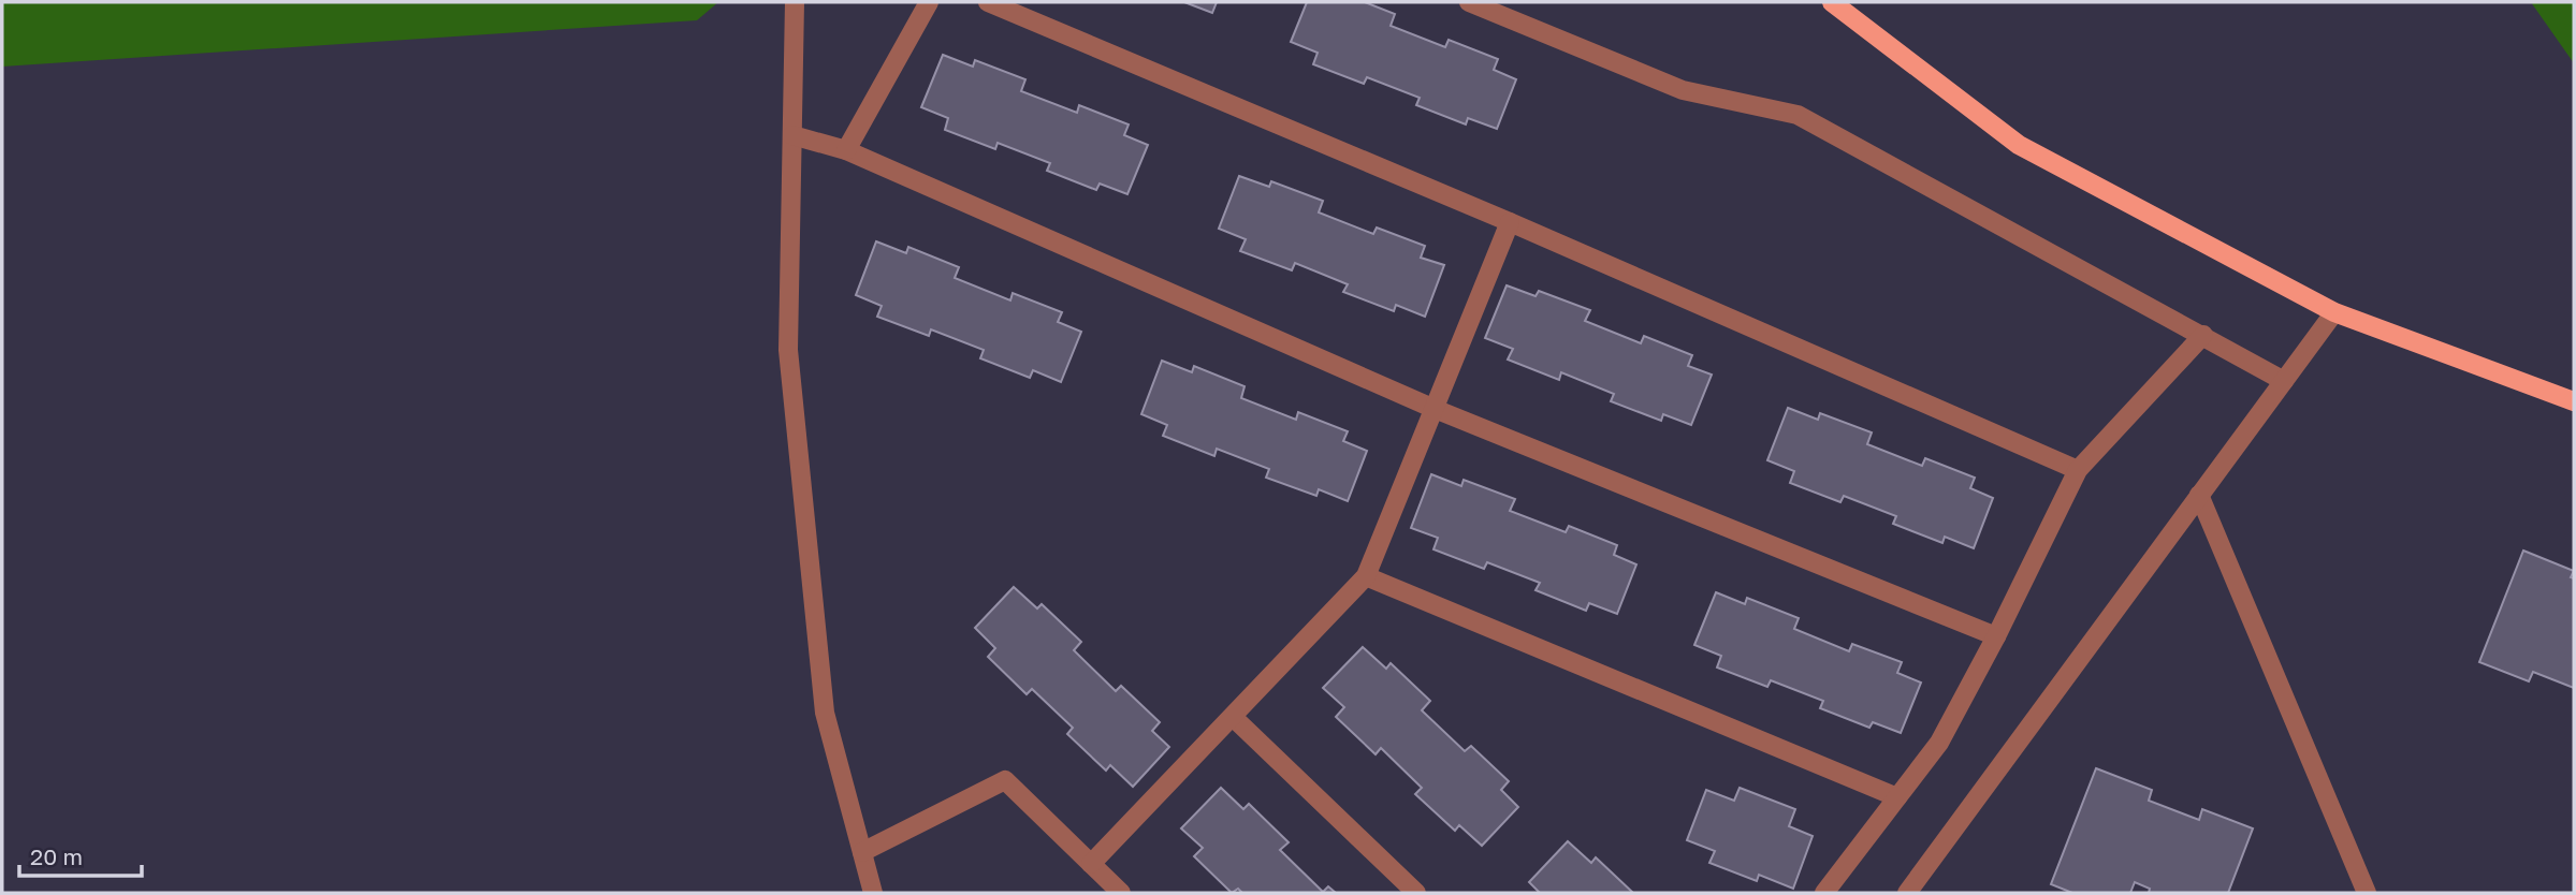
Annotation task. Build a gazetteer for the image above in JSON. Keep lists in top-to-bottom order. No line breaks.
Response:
{"scale_bar":"20 m"}
